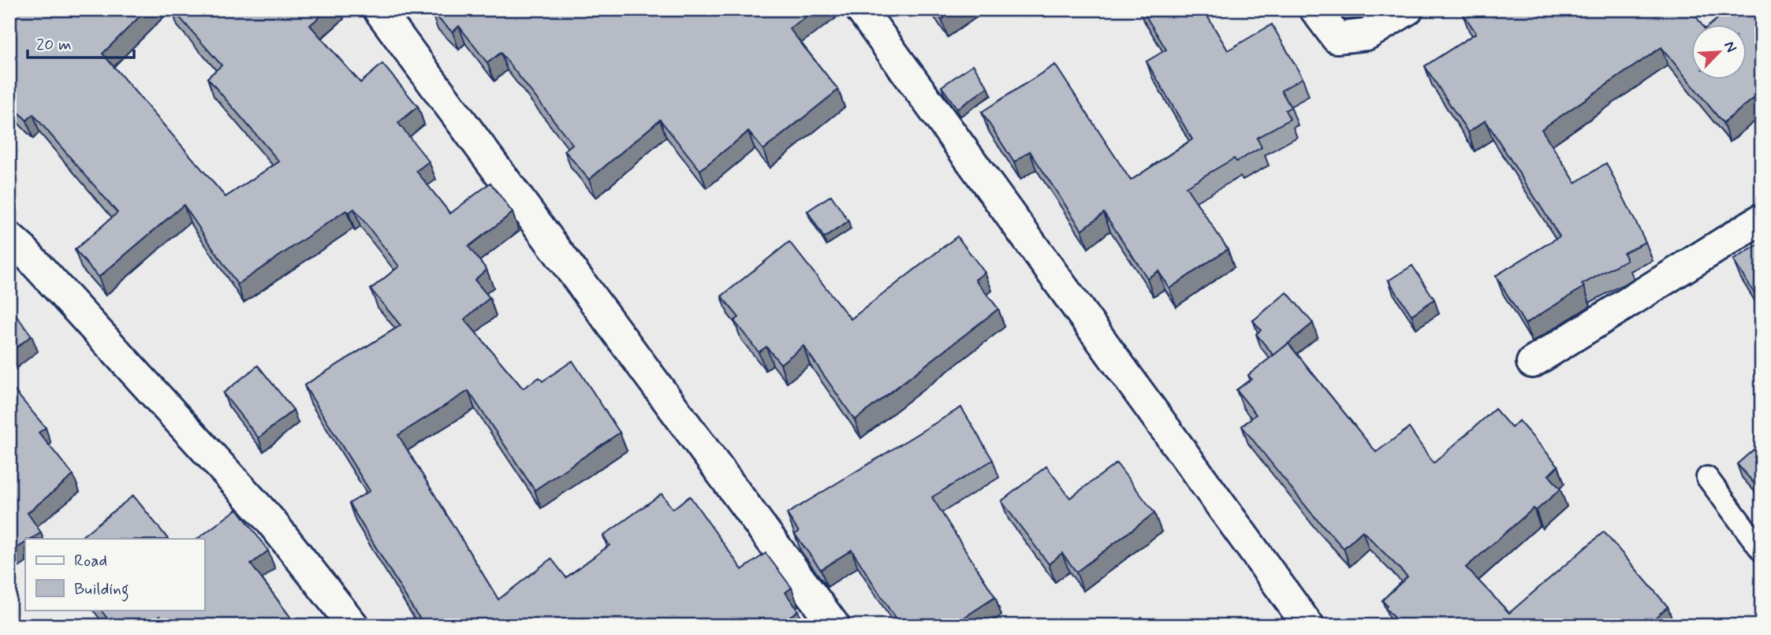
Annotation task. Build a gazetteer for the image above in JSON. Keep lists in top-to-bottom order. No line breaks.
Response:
{"legend":["Road","Building"],"scale_bar":"20 m","north":"top right"}
